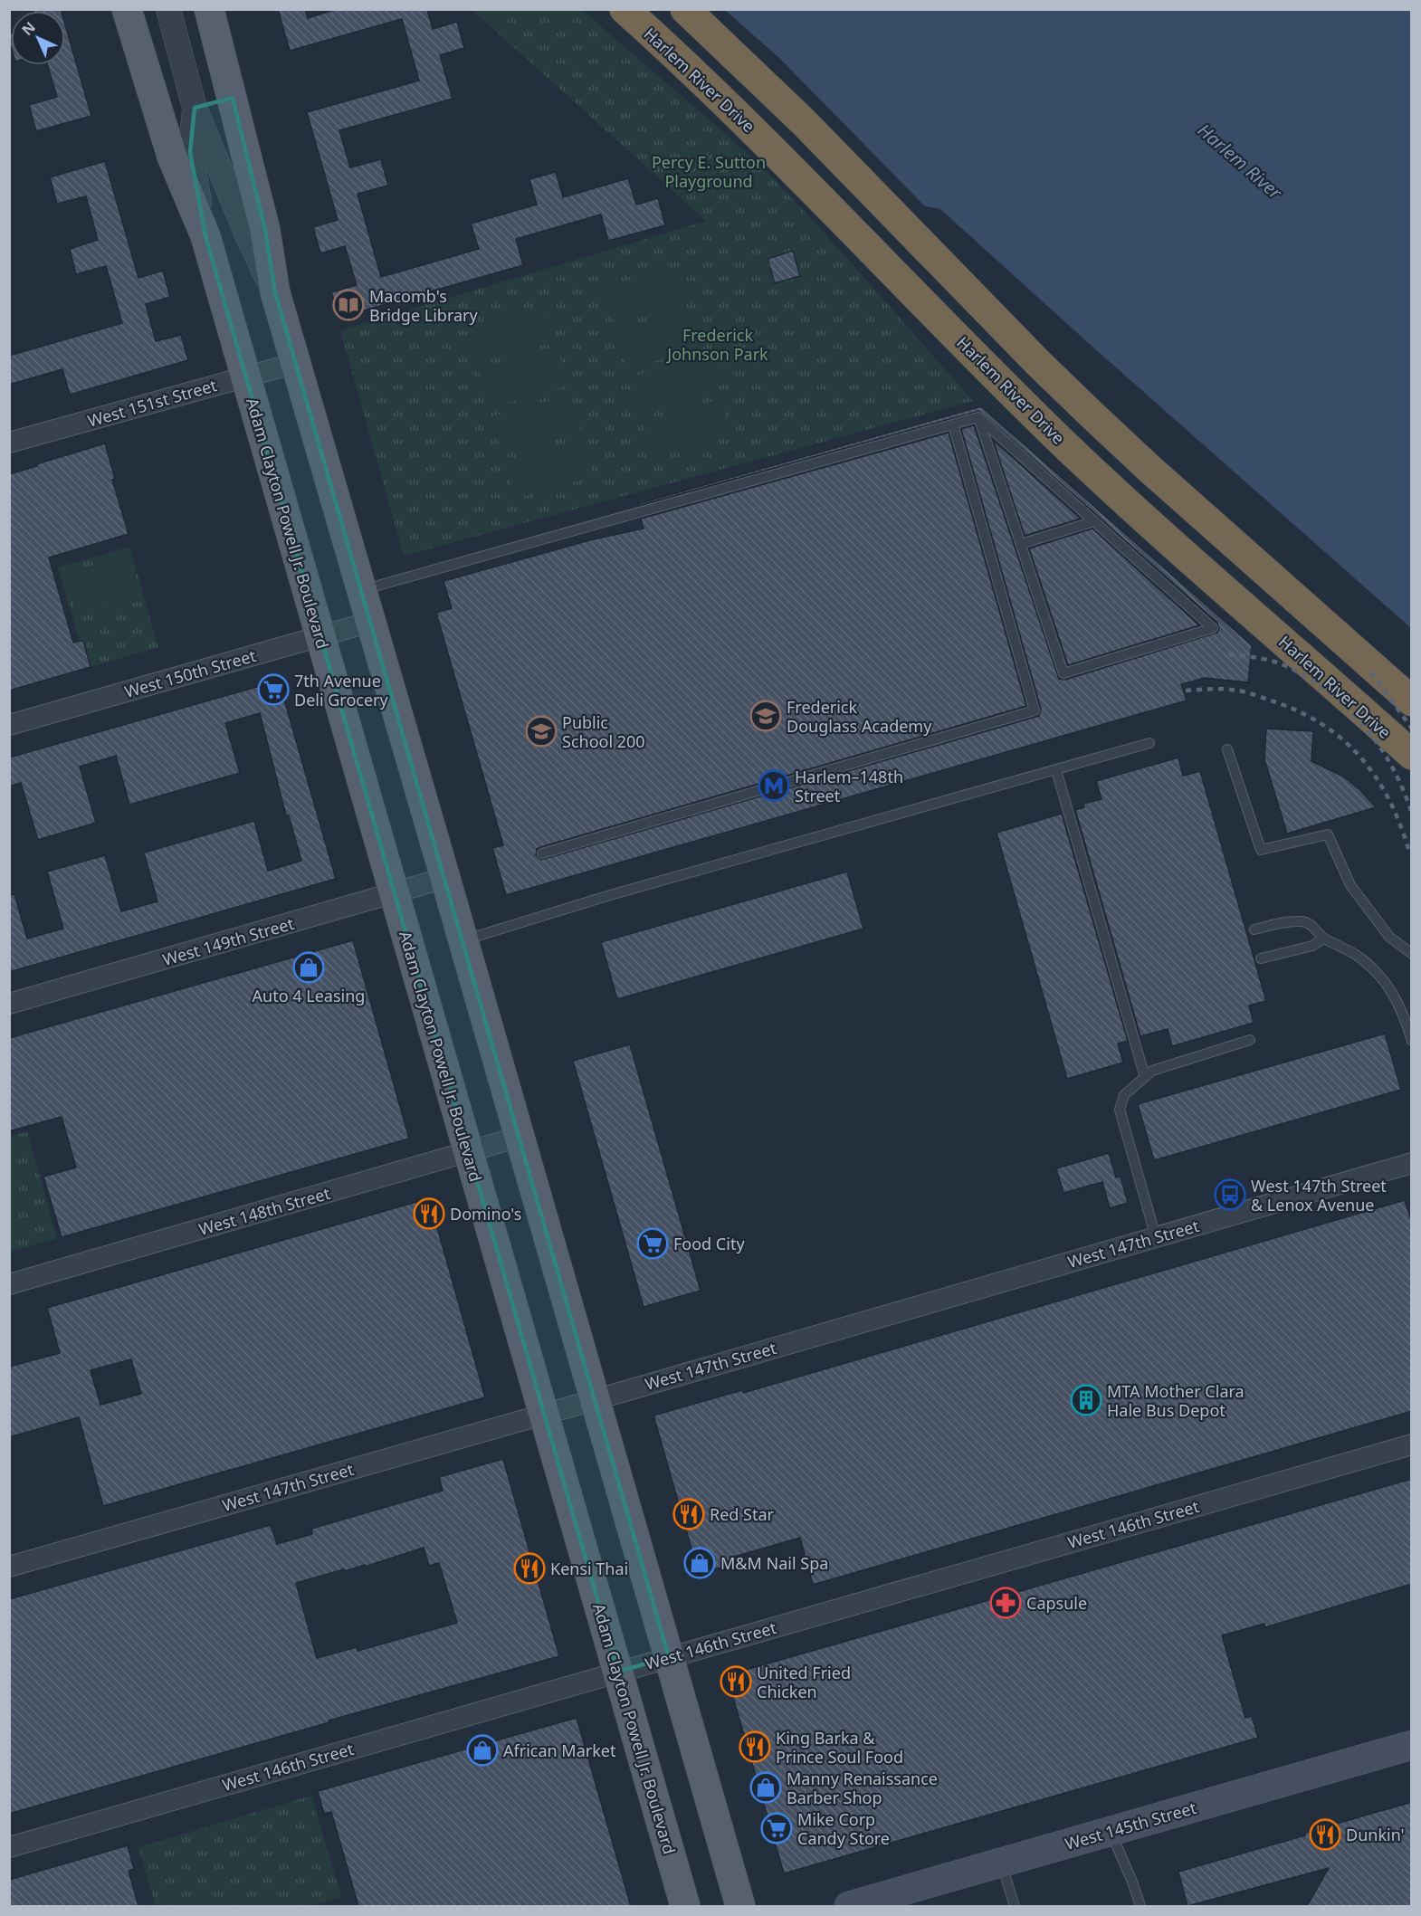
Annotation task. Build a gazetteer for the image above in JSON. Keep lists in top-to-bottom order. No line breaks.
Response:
{"streets":{"highway":["Harlem River Drive"],"main road":["Adam Clayton Powell Jr. Boulevard","West 145th Street"],"street":["West 151st Street","West 150th Street","West 149th Street","West 148th Street","West 147th Street","West 146th Street"]},"crossings":[["West 151st Street","Adam Clayton Powell Jr. Boulevard"],["Adam Clayton Powell Jr. Boulevard","West 150th Street"],["Adam Clayton Powell Jr. Boulevard","West 149th Street"],["Adam Clayton Powell Jr. Boulevard","West 148th Street"],["Adam Clayton Powell Jr. Boulevard","West 147th Street"],["Adam Clayton Powell Jr. Boulevard","West 146th Street"]],"water":["Harlem River"],"parks":["Percy E. Sutton Playground","Frederick Johnson Park"],"places":{"library":["Macomb's Bridge Library"],"supermarket":["7th Avenue Deli Grocery","Food City","Mike Corp Candy Store"],"school or university":["Frederick Douglass Academy","Public School 200"],"metro station":["Harlem–148th Street"],"shop":["Auto 4 Leasing","M&M Nail Spa","African Market","Manny Renaissance Barber Shop"],"bus stop":["West 147th Street & Lenox Avenue"],"restaurant":["Domino's","Red Star","Kensi Thai","United Fried Chicken","King Barka & Prince Soul Food","Dunkin'"],"building":["MTA Mother Clara Hale Bus Depot"],"pharmacy":["Capsule"]},"north":"top left"}
